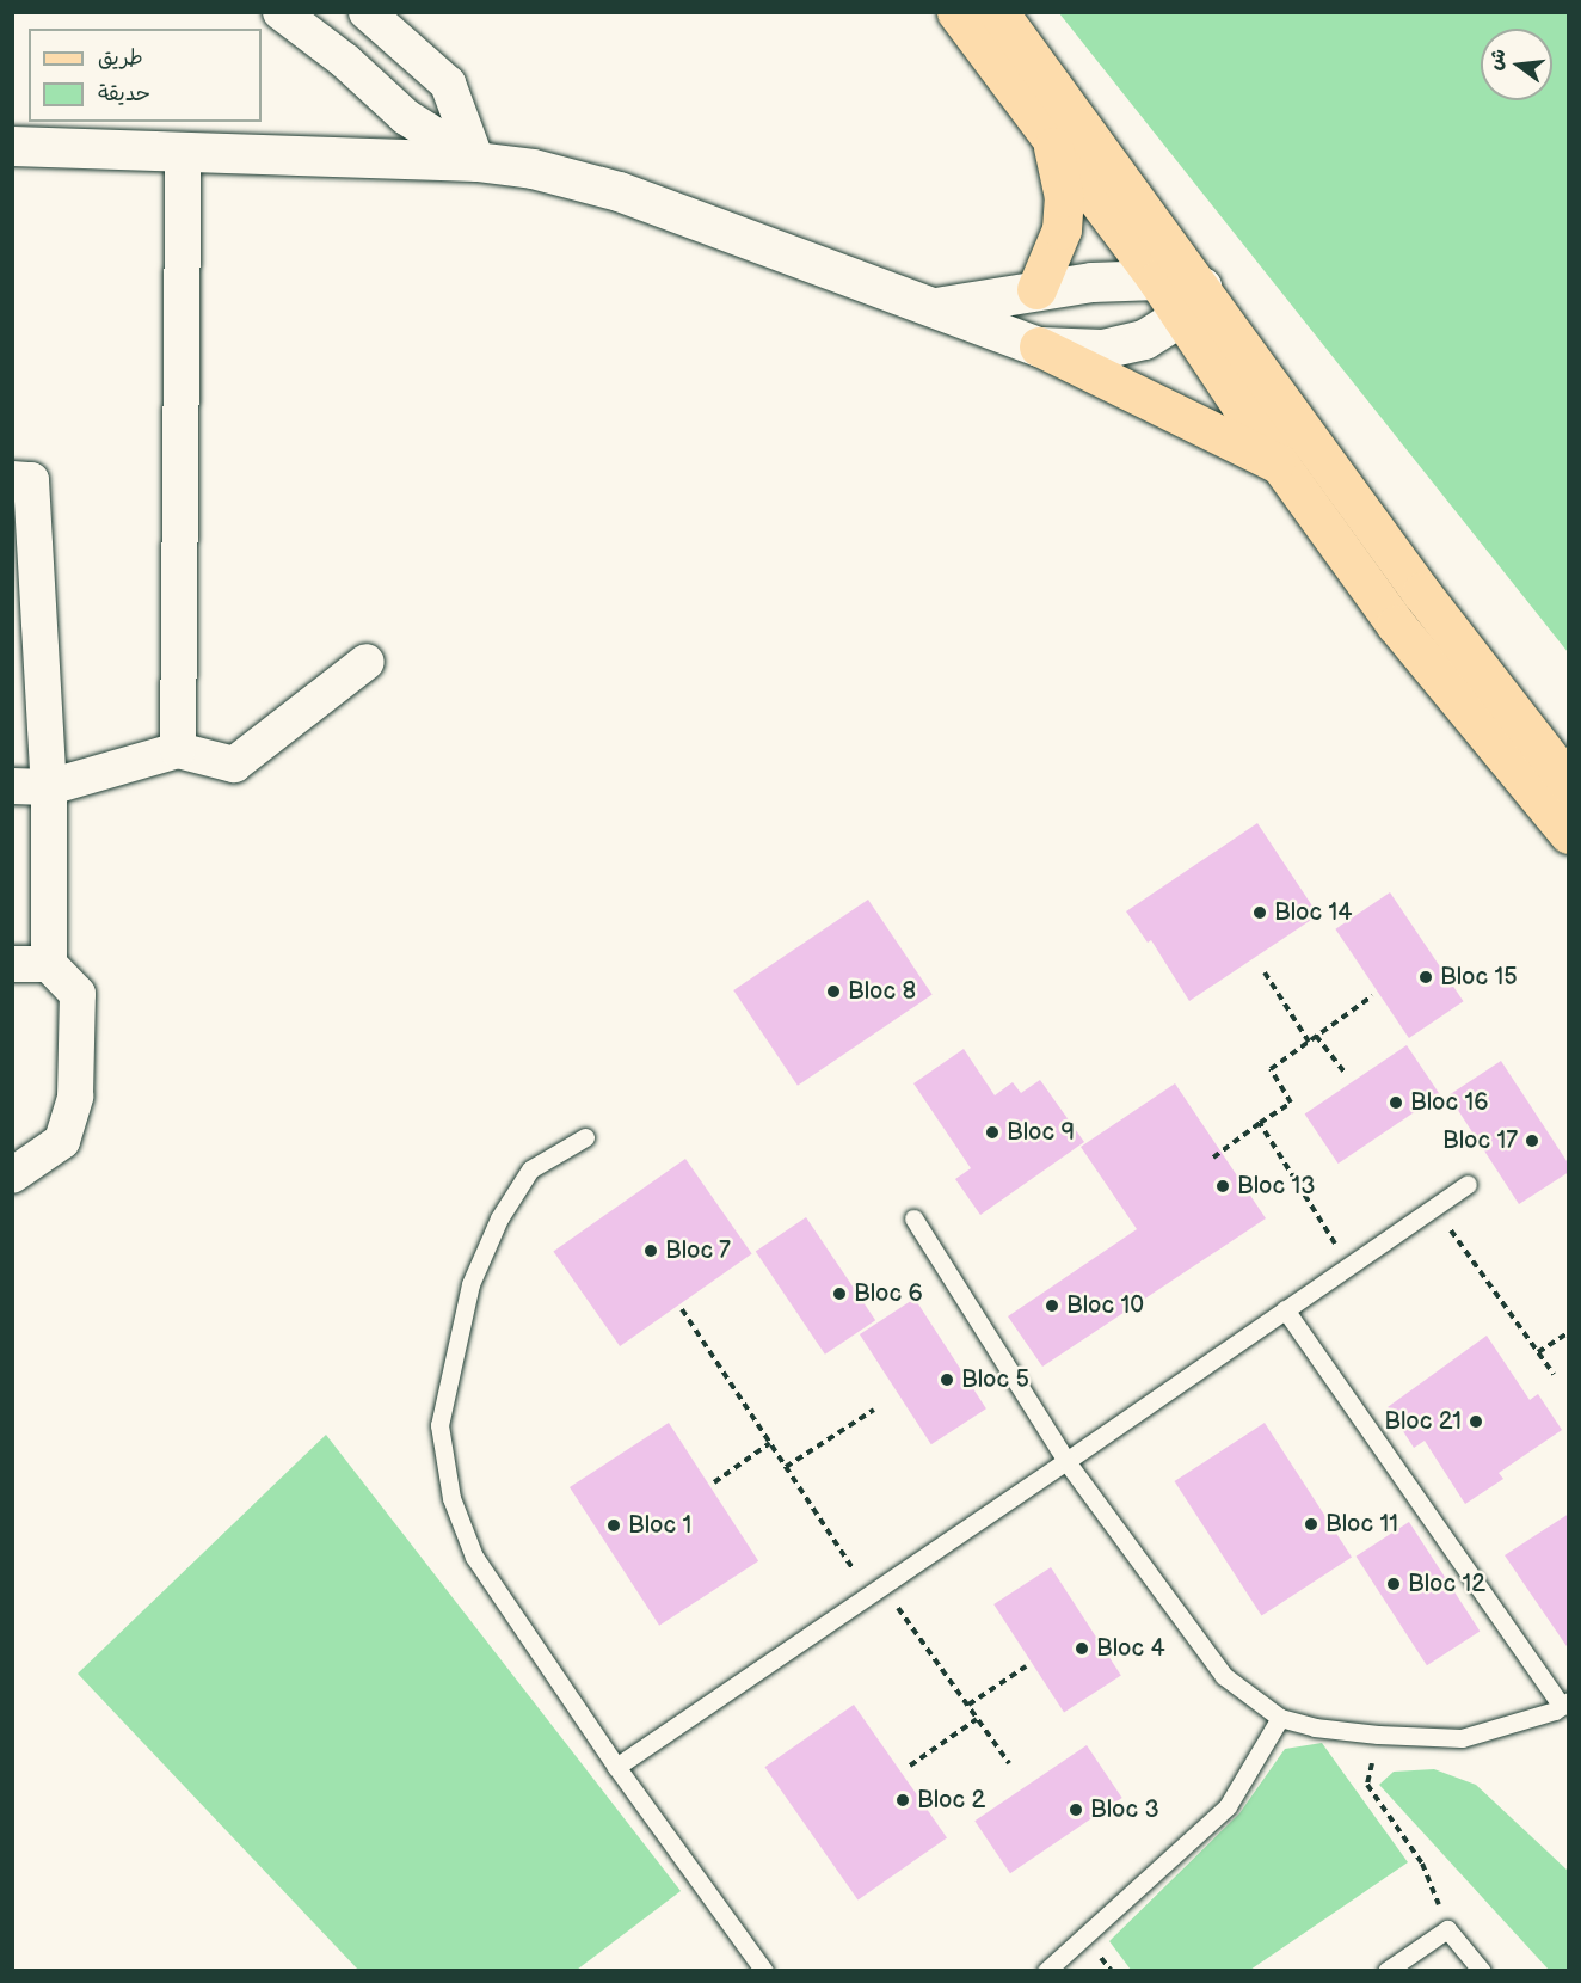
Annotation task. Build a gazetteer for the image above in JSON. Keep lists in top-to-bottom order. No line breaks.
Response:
{"places":["Bloc 14","Bloc 15","Bloc 8","Bloc 16","Bloc 9","Bloc 17","Bloc 13","Bloc 7","Bloc 6","Bloc 10","Bloc 5","Bloc 21","Bloc 11","Bloc 1","Bloc 12","Bloc 4","Bloc 2","Bloc 3"],"legend":["طريق","حديقة"],"north":"left"}
